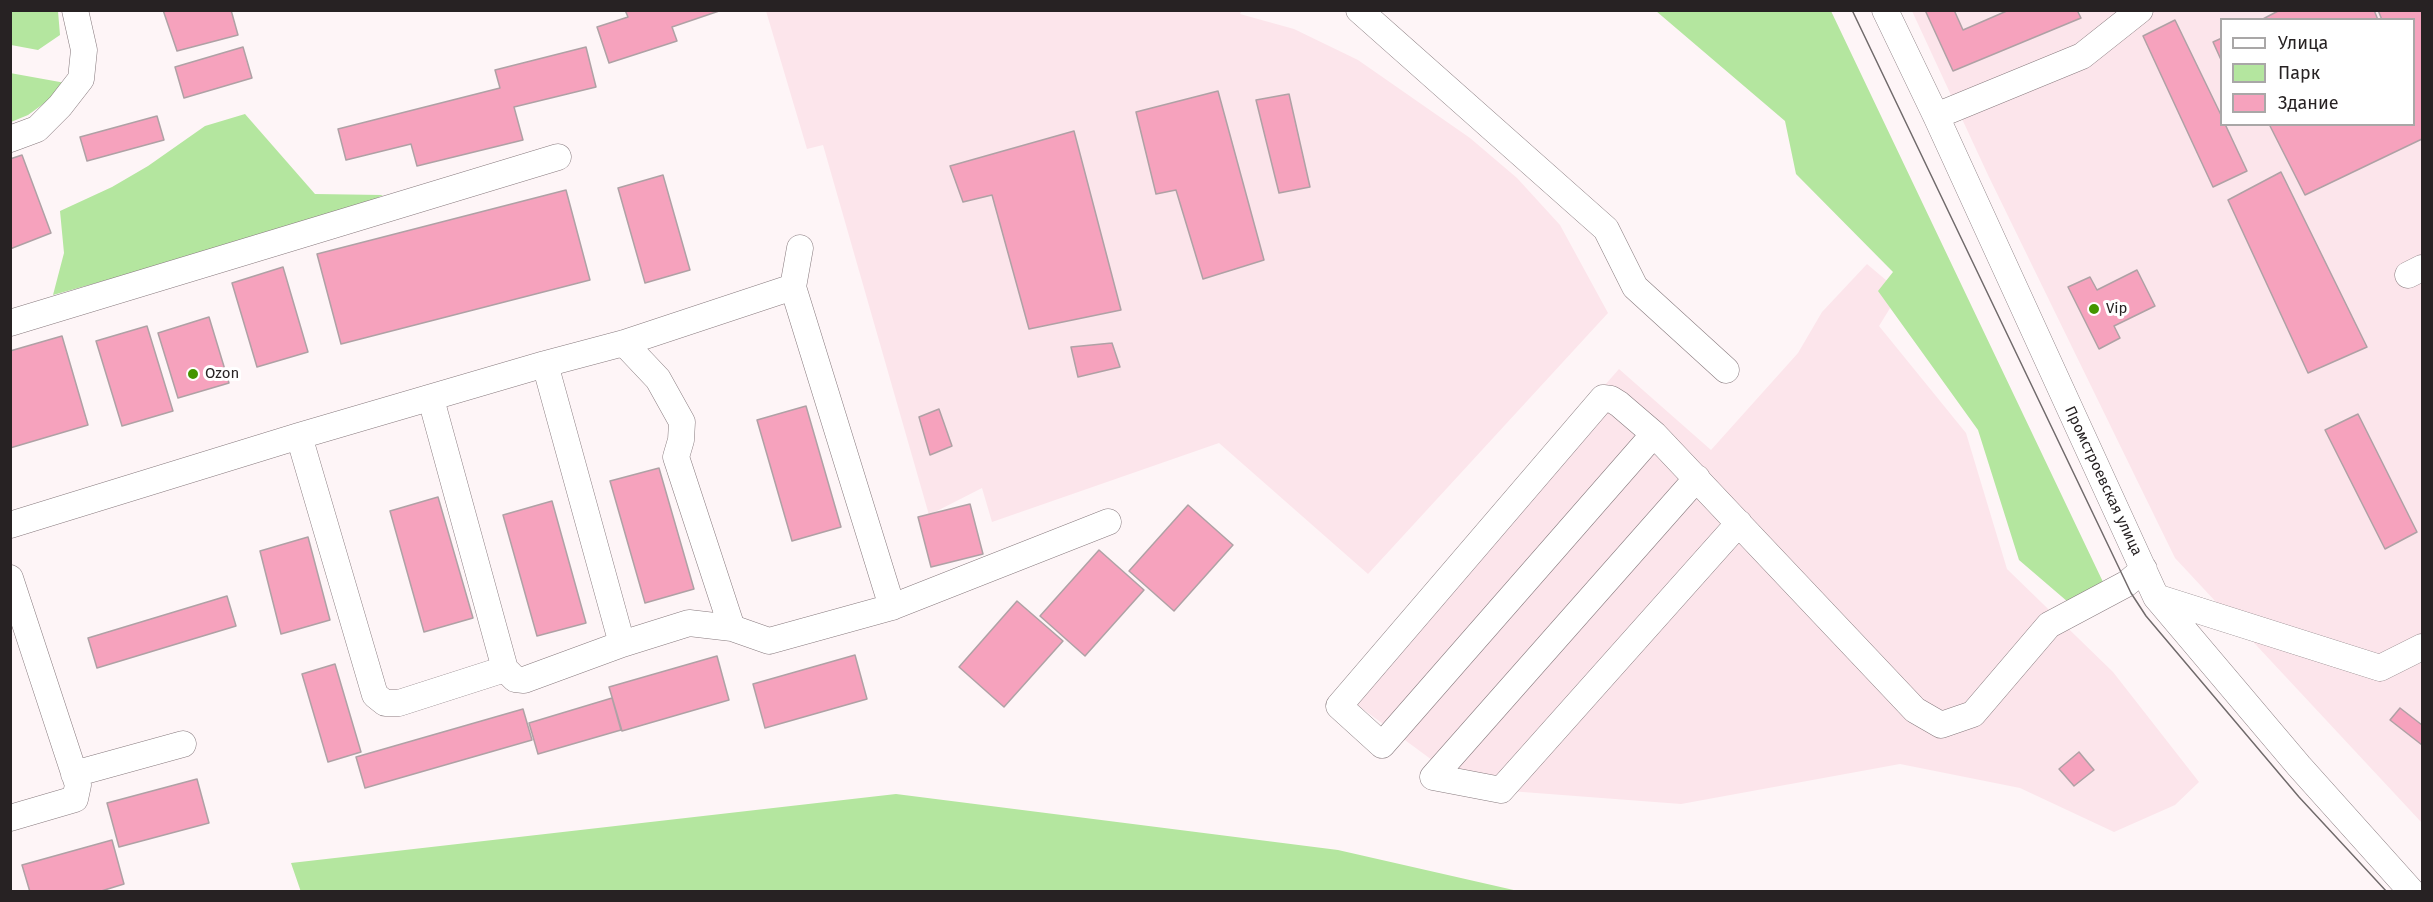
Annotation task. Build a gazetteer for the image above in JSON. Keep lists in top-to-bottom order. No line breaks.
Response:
{"streets":{"street":["Промстроевская улица"]},"places":["Vip","Ozon"],"legend":["Улица","Парк","Здание"]}
